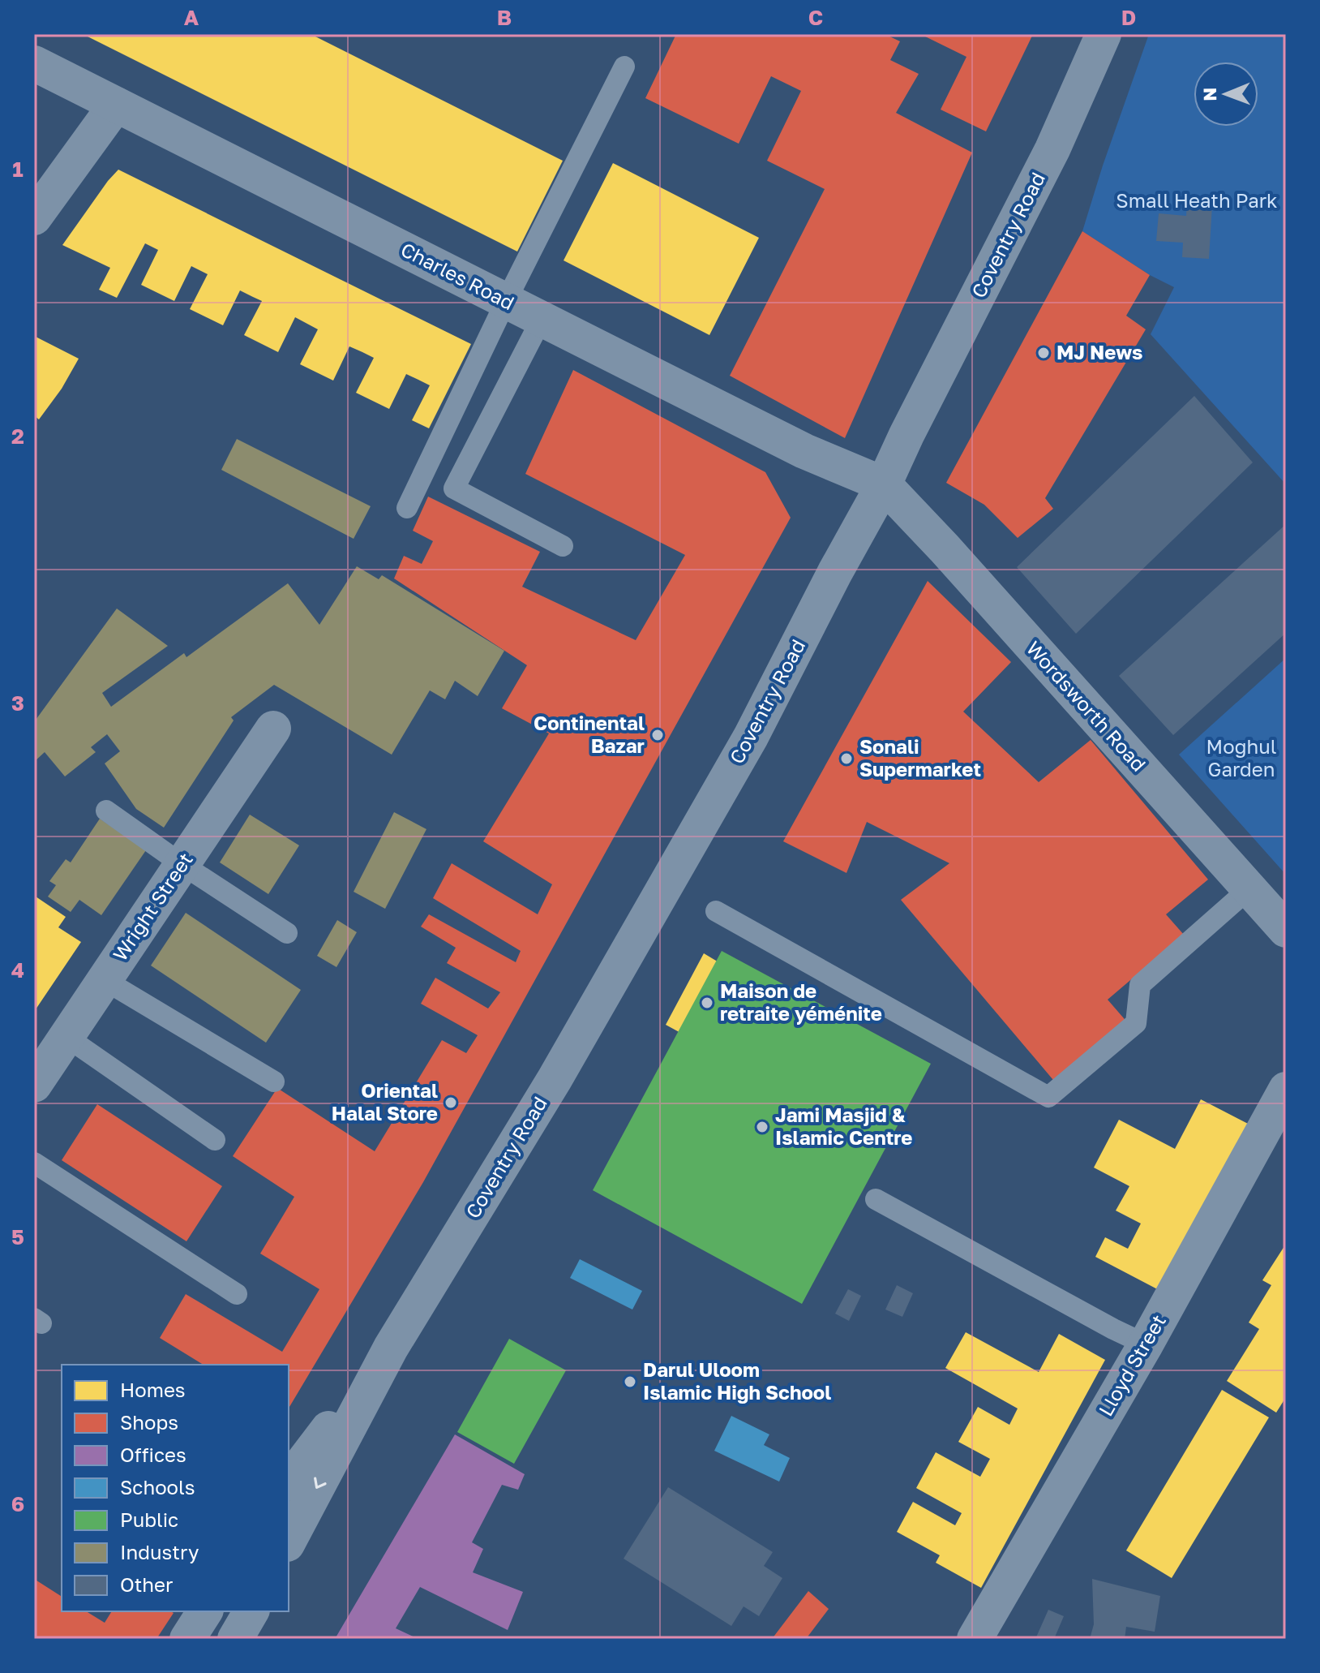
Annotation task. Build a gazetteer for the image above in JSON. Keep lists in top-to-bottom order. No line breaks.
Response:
{"streets":{"street":["Coventry Road","Charles Road","Wordsworth Road","Wright Street","Lloyd Street"]},"crossings":[["Coventry Road","Charles Road"],["Coventry Road","Wordsworth Road"],["Charles Road","Wordsworth Road"]],"parks":["Small Heath Park","Moghul Garden"],"places":["MJ News","Continental Bazar","Sonali Supermarket","Maison de retraite yéménite","Oriental Halal Store","Jami Masjid & Islamic Centre","Darul Uloom Islamic High School"],"legend":["Homes","Shops","Offices","Schools","Public","Industry","Other"],"north":"left","grid":{"columns":["A","B","C","D"],"rows":["1","2","3","4","5","6"]}}
